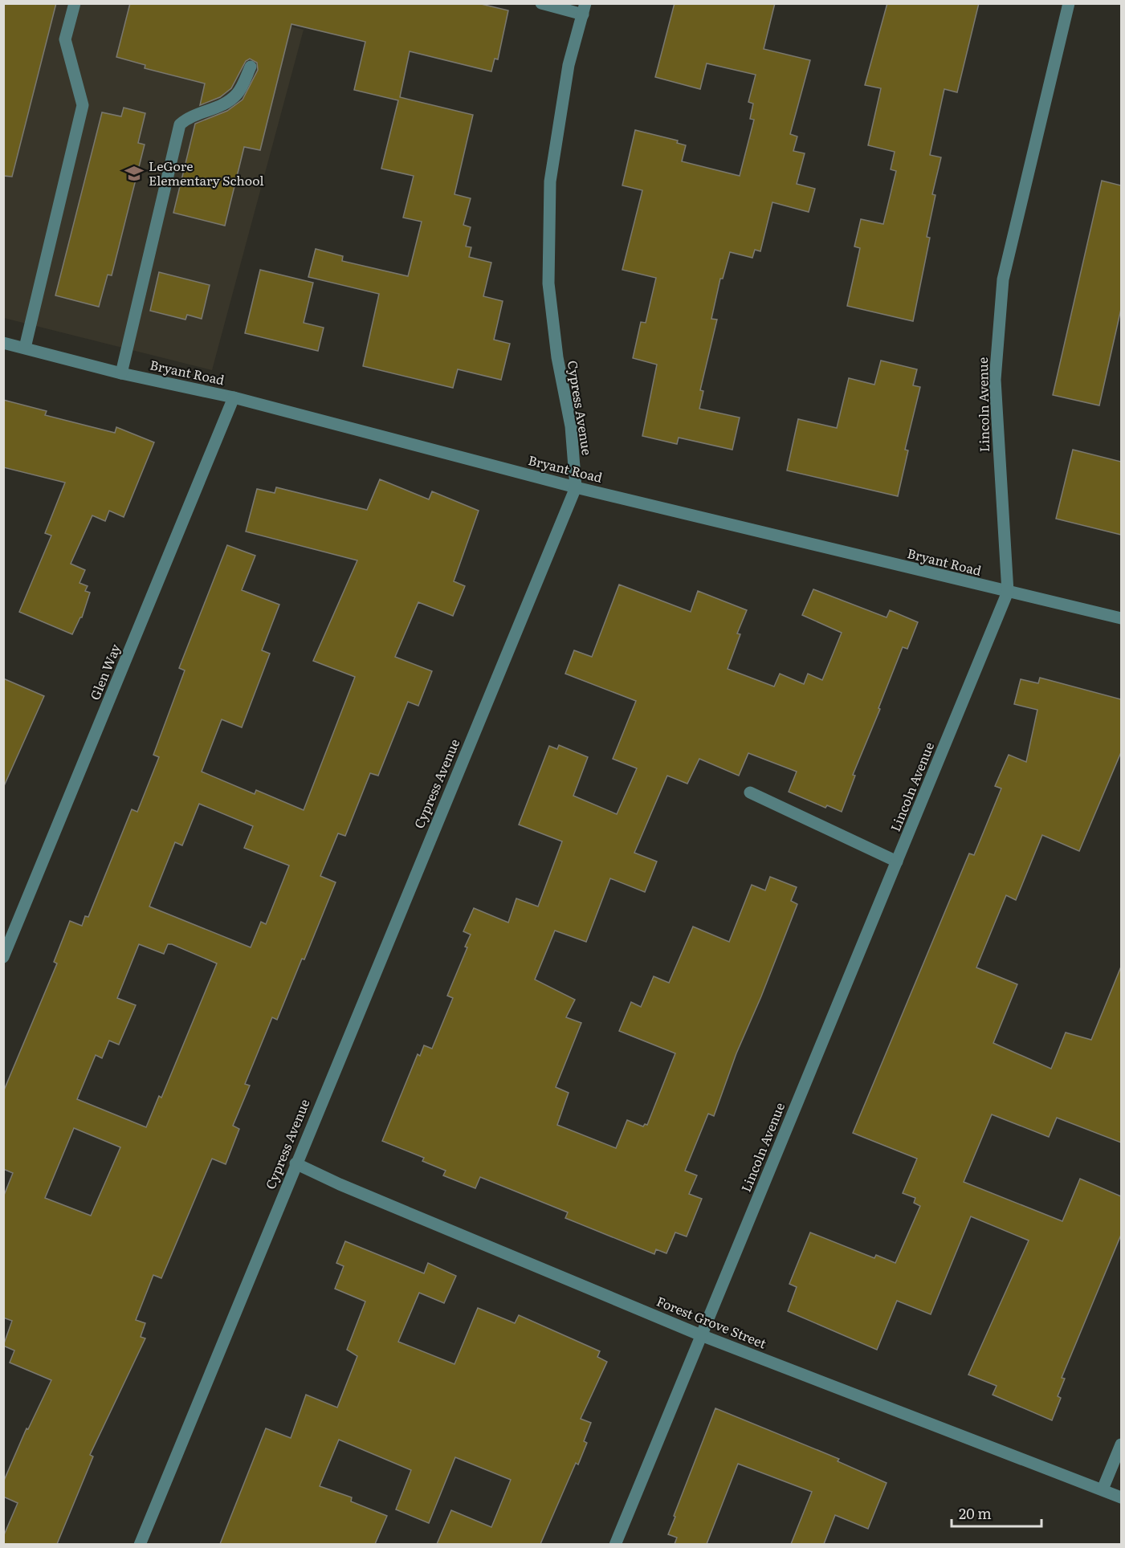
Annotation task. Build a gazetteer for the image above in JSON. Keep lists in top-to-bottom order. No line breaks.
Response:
{"streets":{"street":["Bryant Road","Lincoln Avenue","Cypress Avenue","Glen Way","Forest Grove Street"]},"crossings":[["Bryant Road","Lincoln Avenue"],["Bryant Road","Cypress Avenue"],["Bryant Road","Glen Way"],["Lincoln Avenue","Forest Grove Street"],["Cypress Avenue","Forest Grove Street"]],"places":{"school or university":["LeGore Elementary School"]},"scale_bar":"20 m"}
